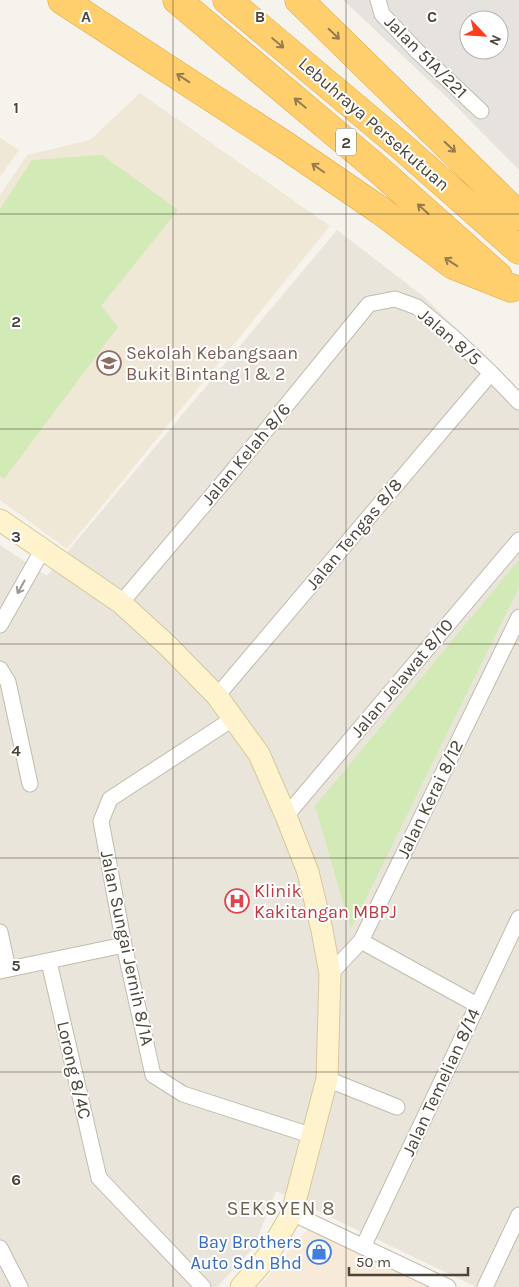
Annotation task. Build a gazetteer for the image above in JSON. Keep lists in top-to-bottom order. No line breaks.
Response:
{"streets":{"highway":["Lebuhraya Persekutuan","2"],"street":["Jalan 51A/221","Jalan 8/5","Jalan Kelah 8/6","Jalan Tengas 8/8","Jalan Jelawat 8/10","Jalan Kerai 8/12","Jalan Sungai Jernih 8/1A","Lorong 8/4C","Jalan Temelian 8/14"]},"crossings":[["Jalan 8/5","Jalan Kelah 8/6"],["Jalan 8/5","Jalan Tengas 8/8"]],"districts":["SEKSYEN 8"],"places":{"school or university":["Sekolah Kebangsaan Bukit Bintang 1 & 2"],"hospital":["Klinik Kakitangan MBPJ"],"shop":["Bay Brothers Auto Sdn Bhd"]},"scale_bar":"50 m","north":"bottom right","grid":{"columns":["A","B","C"],"rows":["1","2","3","4","5","6"]}}
